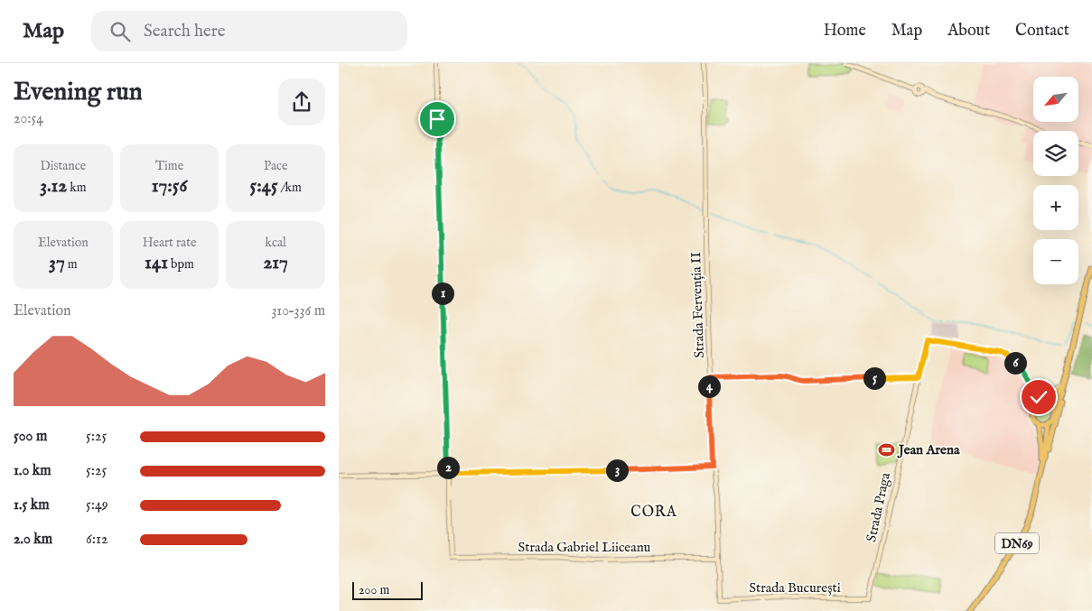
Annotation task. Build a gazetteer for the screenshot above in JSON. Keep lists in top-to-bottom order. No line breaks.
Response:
{"streets":{"main road":["DN69"],"street":["Strada Fervenția II","Strada Praga","Strada Gabriel Liiceanu","Strada București"]},"crossings":[["Strada Fervenția II","Strada Gabriel Liiceanu"],["Strada Fervenția II","Strada București"],["Strada Praga","Strada București"]],"districts":["CORA"],"places":{"sports":["Jean Arena"]},"scale_bar":"200 m","north":"bottom left","page":{"header":"Map","search":"Search here","nav":["Home","Map","About","Contact"],"heading":["Evening run","20:54"],"map_buttons":["+","−"],"stats":[["Distance","3.12 km"],["Time","17:56"],["Pace","5:45 /km"],["Elevation","37 m"],["Heart rate","141 bpm"],["kcal","217"]],"pins":["1","6","5","4","2","3"],"chart":["Elevation","310–336 m"],"list":[{"name":"500 m","note":"5:25"},{"name":"1.0 km","note":"5:25"},{"name":"1.5 km","note":"5:49"},{"name":"2.0 km","note":"6:12"}],"scale":"200 m"}}
